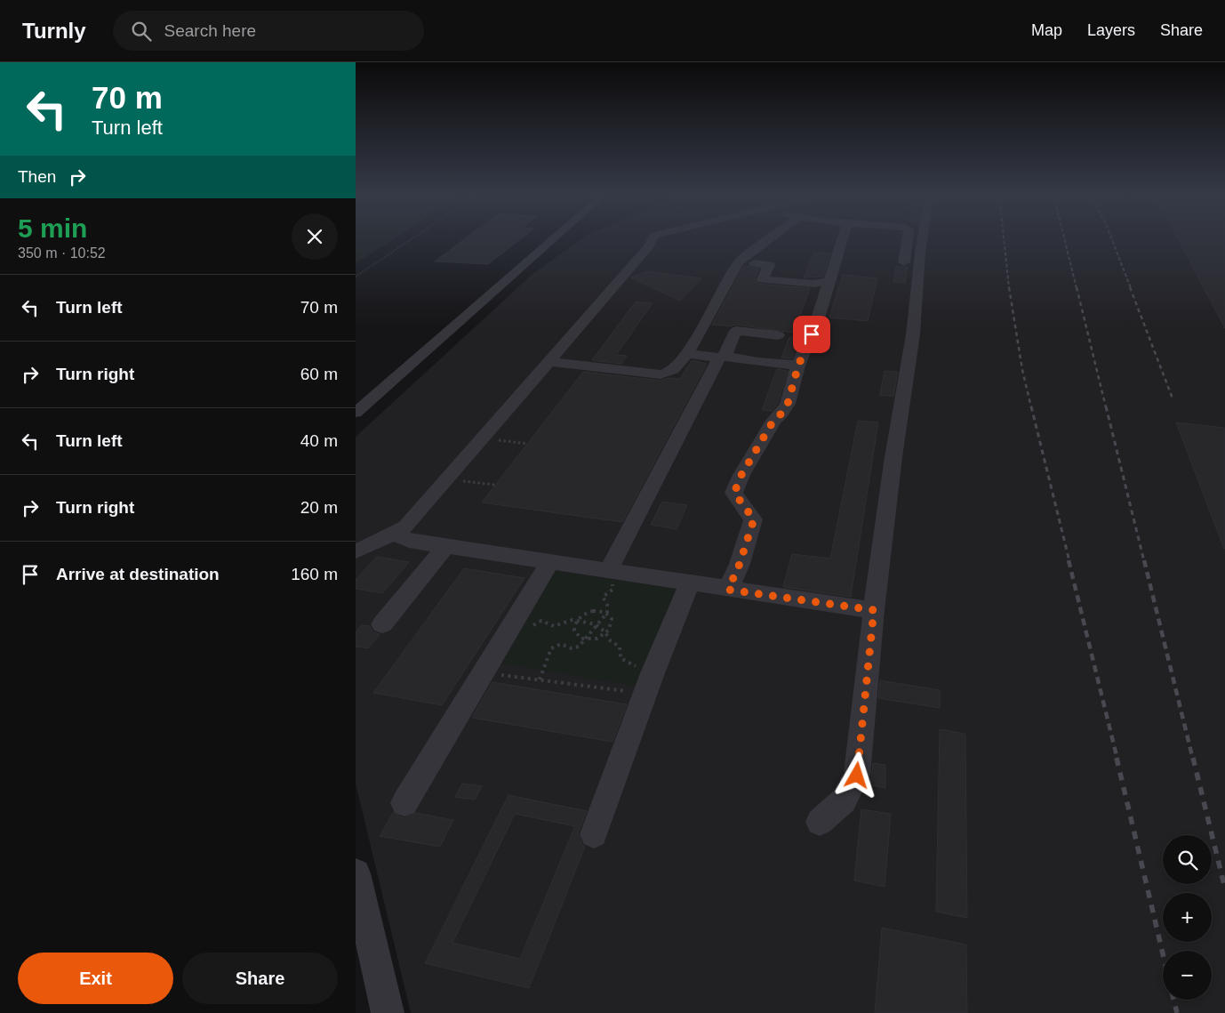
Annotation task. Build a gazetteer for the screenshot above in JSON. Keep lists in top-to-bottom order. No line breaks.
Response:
{"page":{"header":"Turnly","search":"Search here","nav":["Map","Layers","Share"],"turn":["70 m","Turn left"],"then":"Then","heading":["5 min","350 m · 10:52"],"list":[{"name":"Turn left","value":"70 m"},{"name":"Turn right","value":"60 m"},{"name":"Turn left","value":"40 m"},{"name":"Turn right","value":"20 m"},{"name":"Arrive at destination","value":"160 m"}],"map_buttons":["+","−"],"buttons":["Exit","Share"]}}
